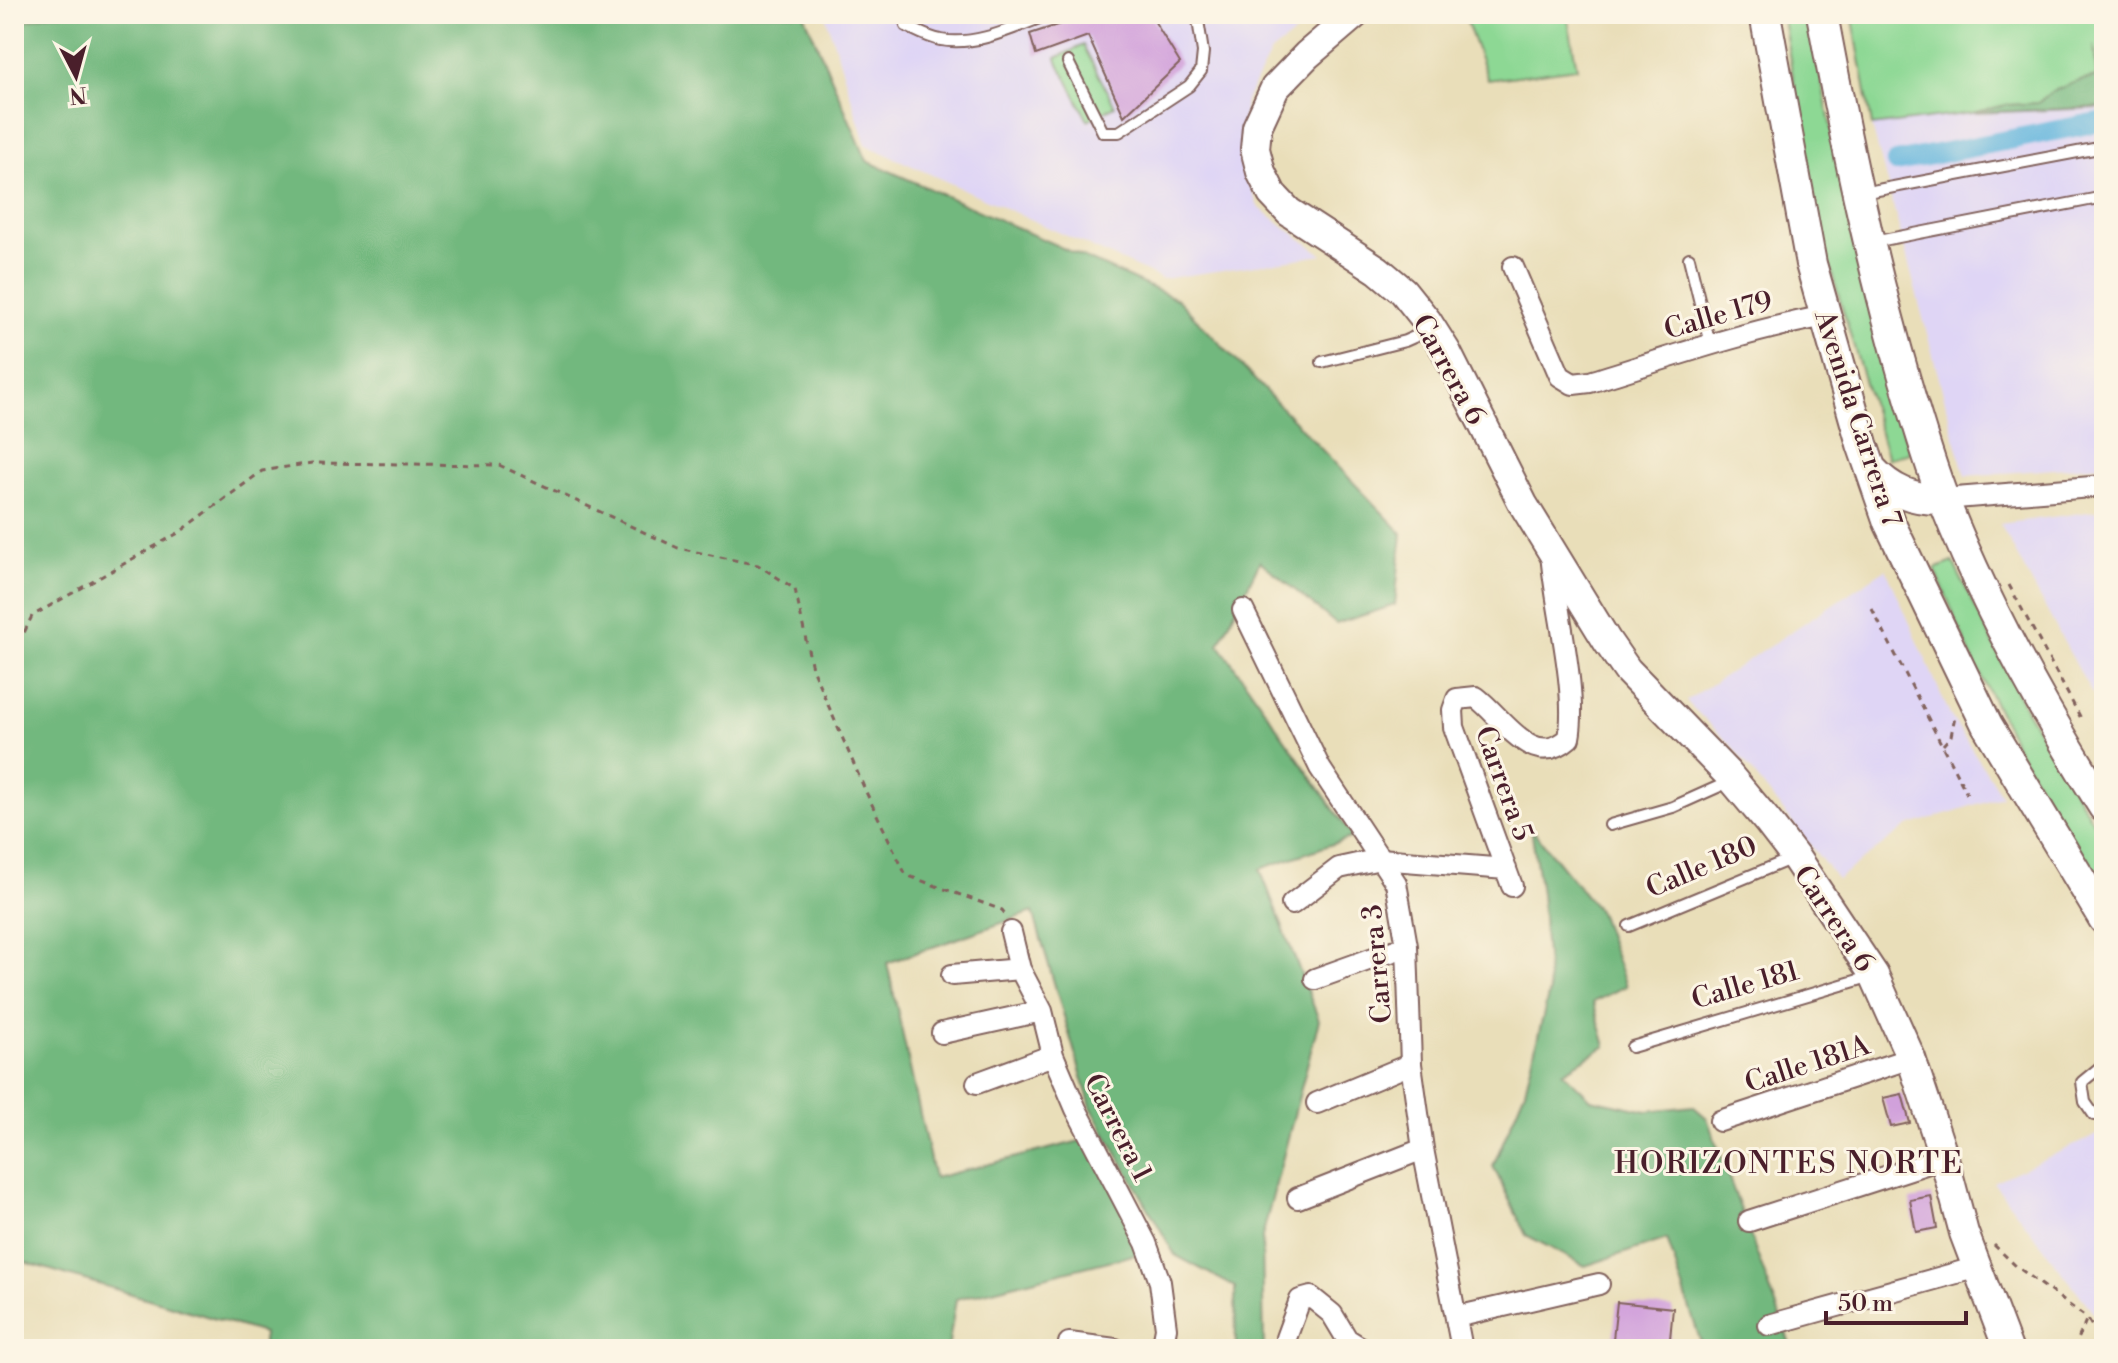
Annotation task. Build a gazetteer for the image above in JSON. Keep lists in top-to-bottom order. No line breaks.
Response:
{"streets":{"main road":["Avenida Carrera 7"],"street":["Calle 179","Carrera 6","Carrera 5","Carrera 3","Calle 181A","Carrera 1"],"lane":["Calle 180","Calle 181"]},"crossings":[["Calle 179","Avenida Carrera 7"],["Carrera 6","Carrera 5"],["Carrera 6","Calle 180"],["Carrera 6","Calle 181"],["Carrera 6","Calle 181A"],["Carrera 5","Carrera 3"]],"districts":["HORIZONTES NORTE"],"scale_bar":"50 m","north":"bottom"}
